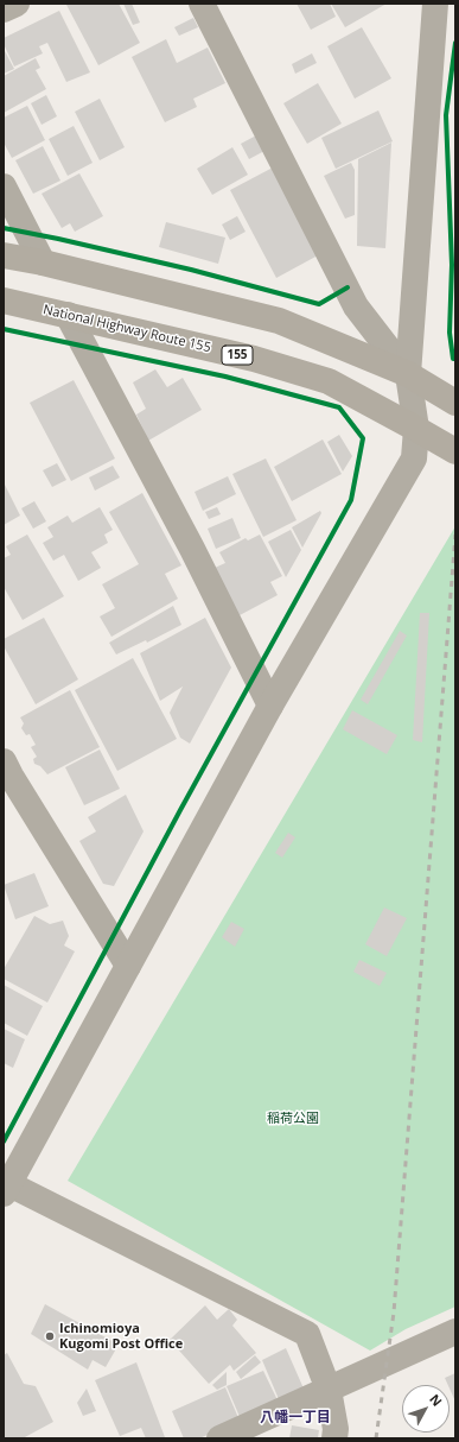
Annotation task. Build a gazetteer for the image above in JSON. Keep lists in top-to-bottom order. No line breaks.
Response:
{"streets":{"highway":["National Highway Route 155","155"]},"districts":["八幡一丁目"],"parks":["稲荷公園"],"places":["Ichinomioya Kugomi Post Office"],"north":"top right"}
